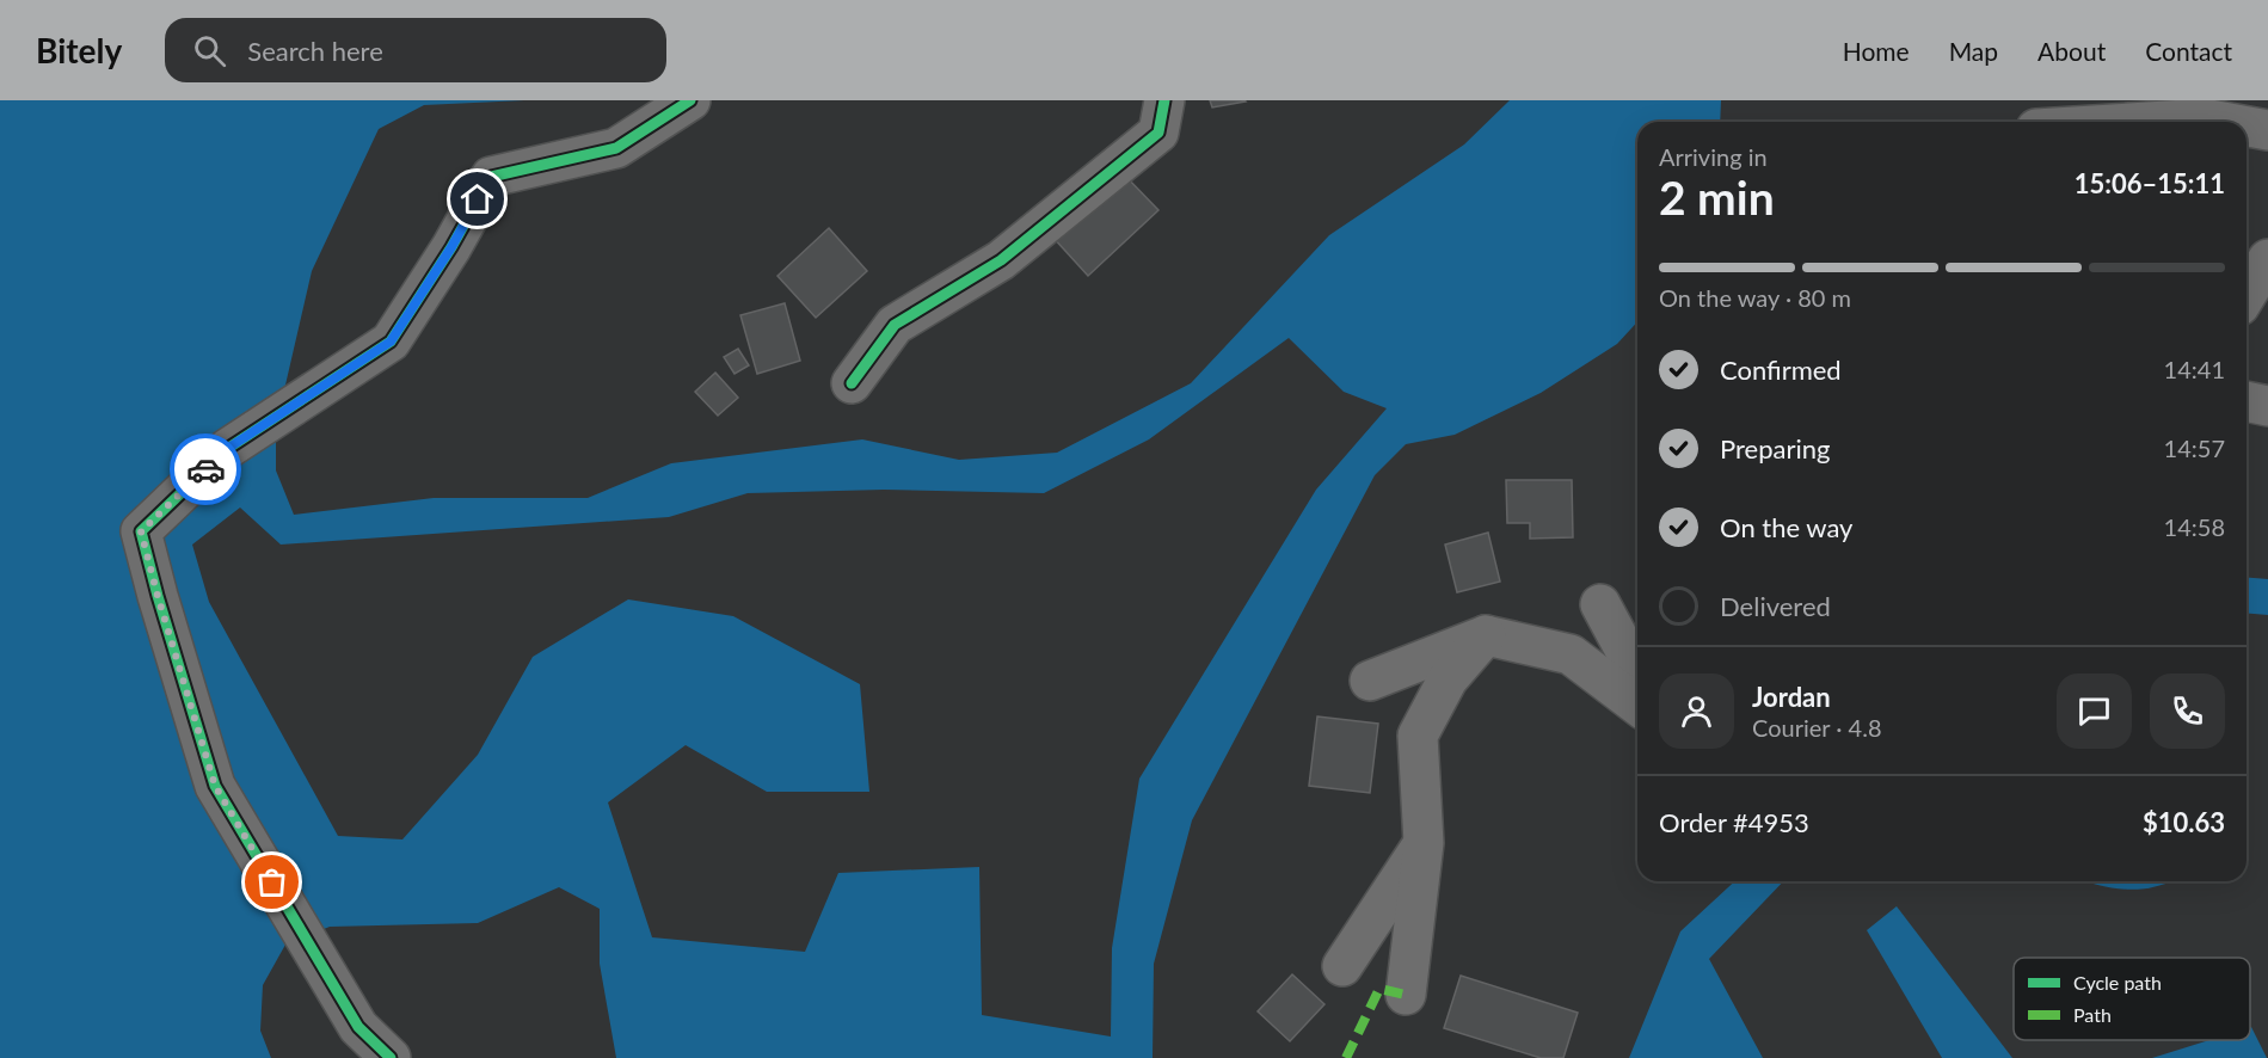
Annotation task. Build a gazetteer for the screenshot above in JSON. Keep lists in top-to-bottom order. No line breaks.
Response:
{"legend":["Cycle path","Path"],"page":{"header":"Bitely","search":"Search here","nav":["Home","Map","About","Contact"],"heading":["2 min","Arriving in","15:06–15:11"],"panel":["Jordan","Courier · 4.8","Order #4953","$10.63"],"bar":"On the way · 80 m","list":[["Confirmed","14:41"],["Preparing","14:57"],["On the way","14:58"],"Delivered"]}}
